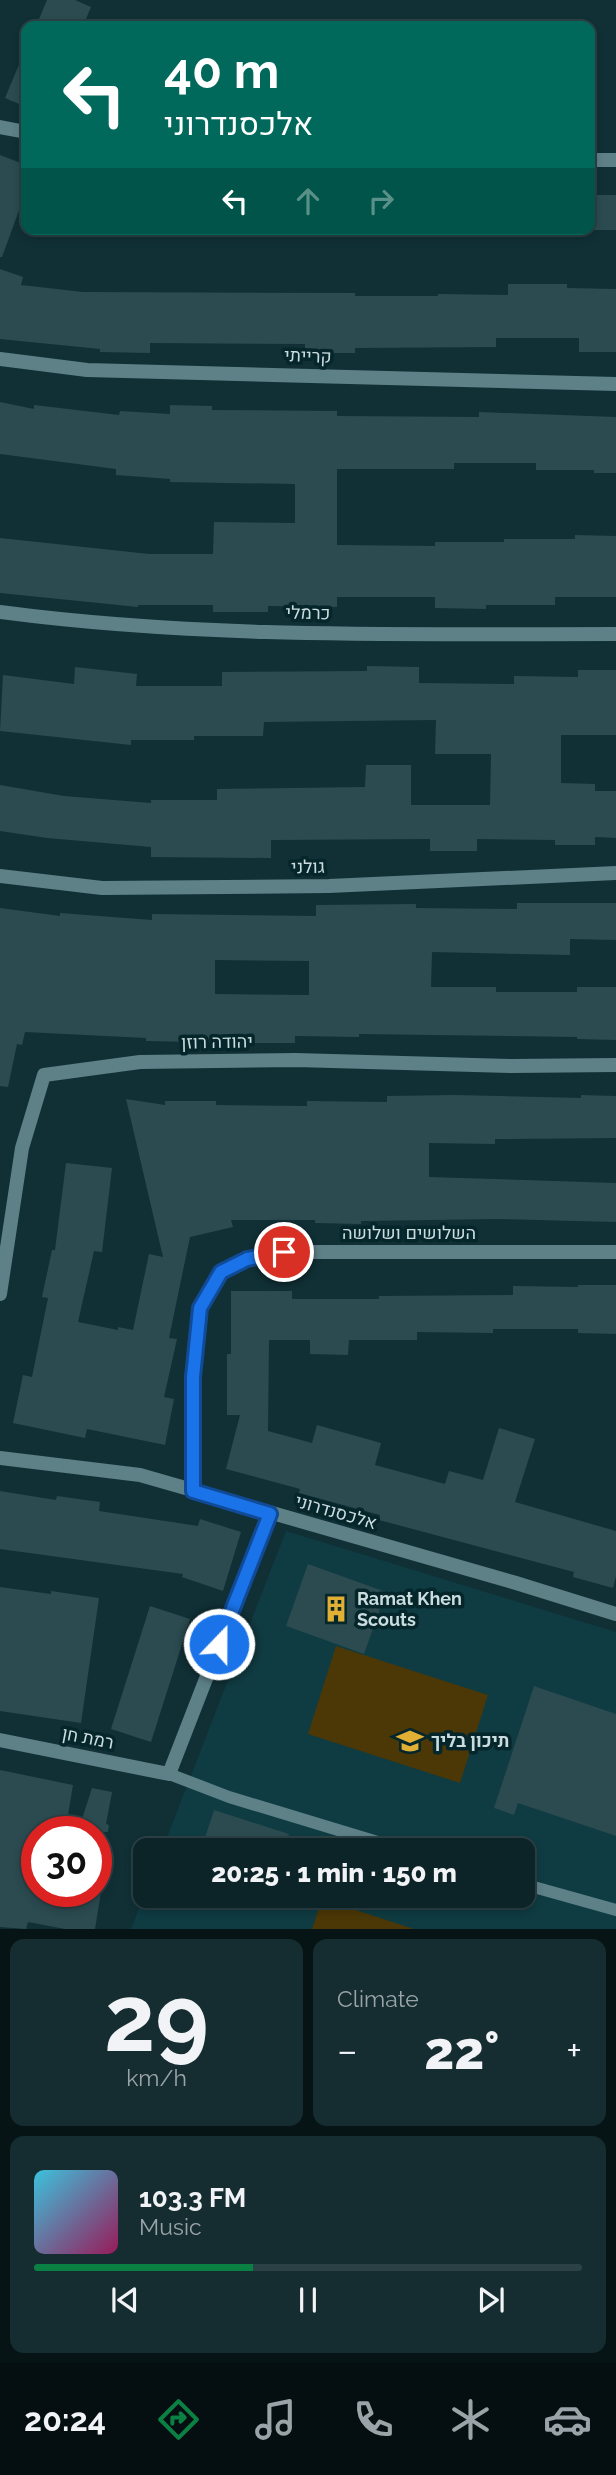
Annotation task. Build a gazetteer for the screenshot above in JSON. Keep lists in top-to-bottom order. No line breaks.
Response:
{"streets":{"street":["קרייתי","כרמלי","גולני","יהודה רוזן","השלושים ושלושה","אלכסנדרוני","רמת חן"]},"crossings":[["השלושים ושלושה","אלכסנדרוני"]],"places":{"building":["Ramat Khen Scouts"],"school or university":["תיכון בליך"]},"page":{"turn":["40 m","אלכסנדרוני"],"limit":"30","trip":"20:25 · 1 min · 150 m","tile":[["29","km/h"],"Climate"],"heat":["−","22°","+"],"song":["103.3 FM","Music"],"tabs":"20:24"}}
